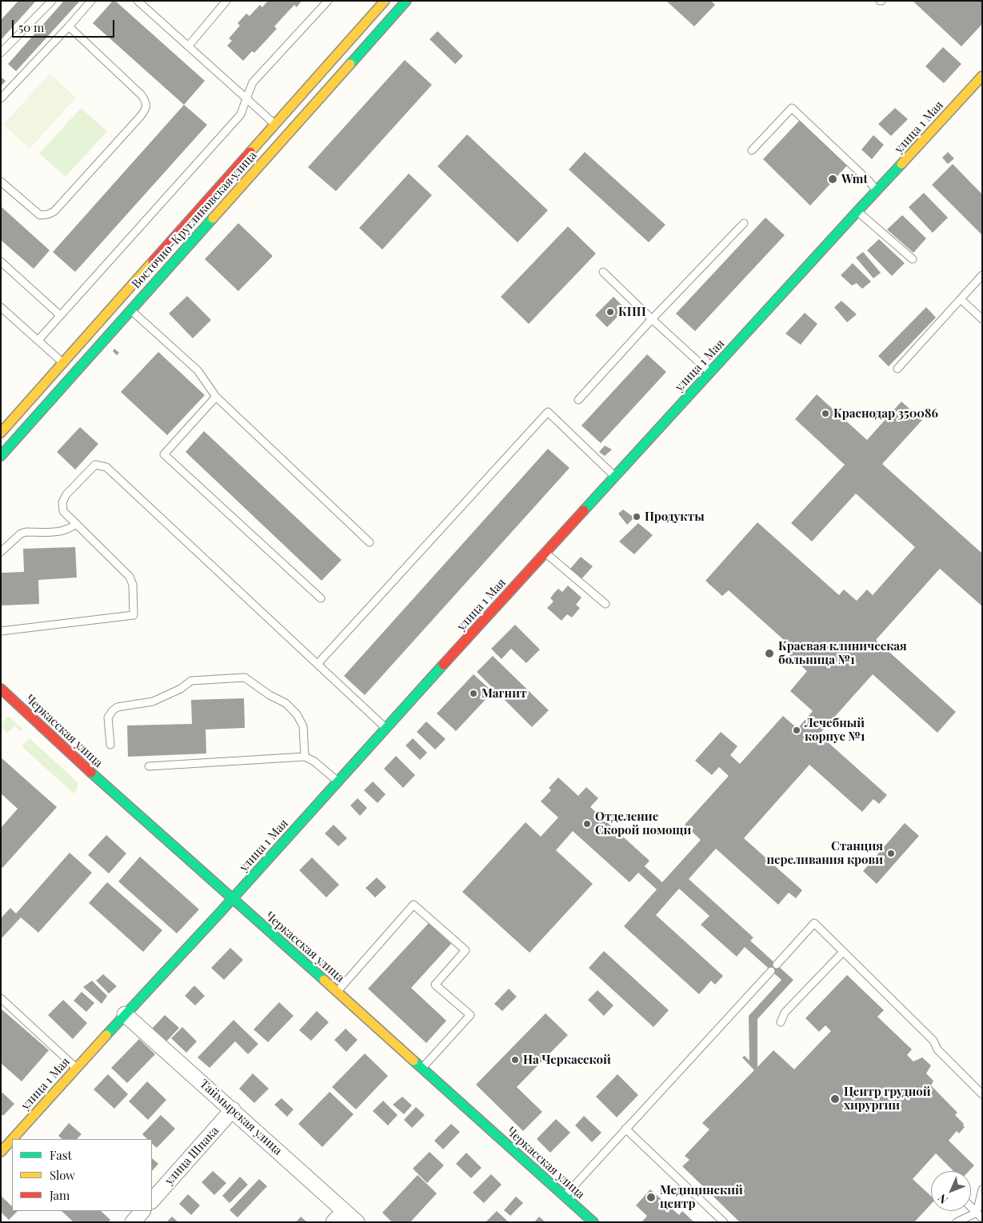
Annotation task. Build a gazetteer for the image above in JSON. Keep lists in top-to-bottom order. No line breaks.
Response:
{"streets":{"street":["улица 1 Мая","Восточно-Кругликовская улица","Черкасская улица","Таймырская улица","улица Шпака"]},"crossings":[["улица 1 Мая","Черкасская улица"],["улица 1 Мая","Таймырская улица"],["Таймырская улица","улица Шпака"]],"places":["Wmt","КПП","Краснодар 350086","Продукты","Краевая клиническая больница №1","Магнит","Лечебный корпус №1","Отделение Скорой помощи","Станция переливания крови","На Черкасской","Центр грудной хирургии","Медицинский центр"],"legend":["Fast","Slow","Jam"],"scale_bar":"50 m","north":"bottom left"}
